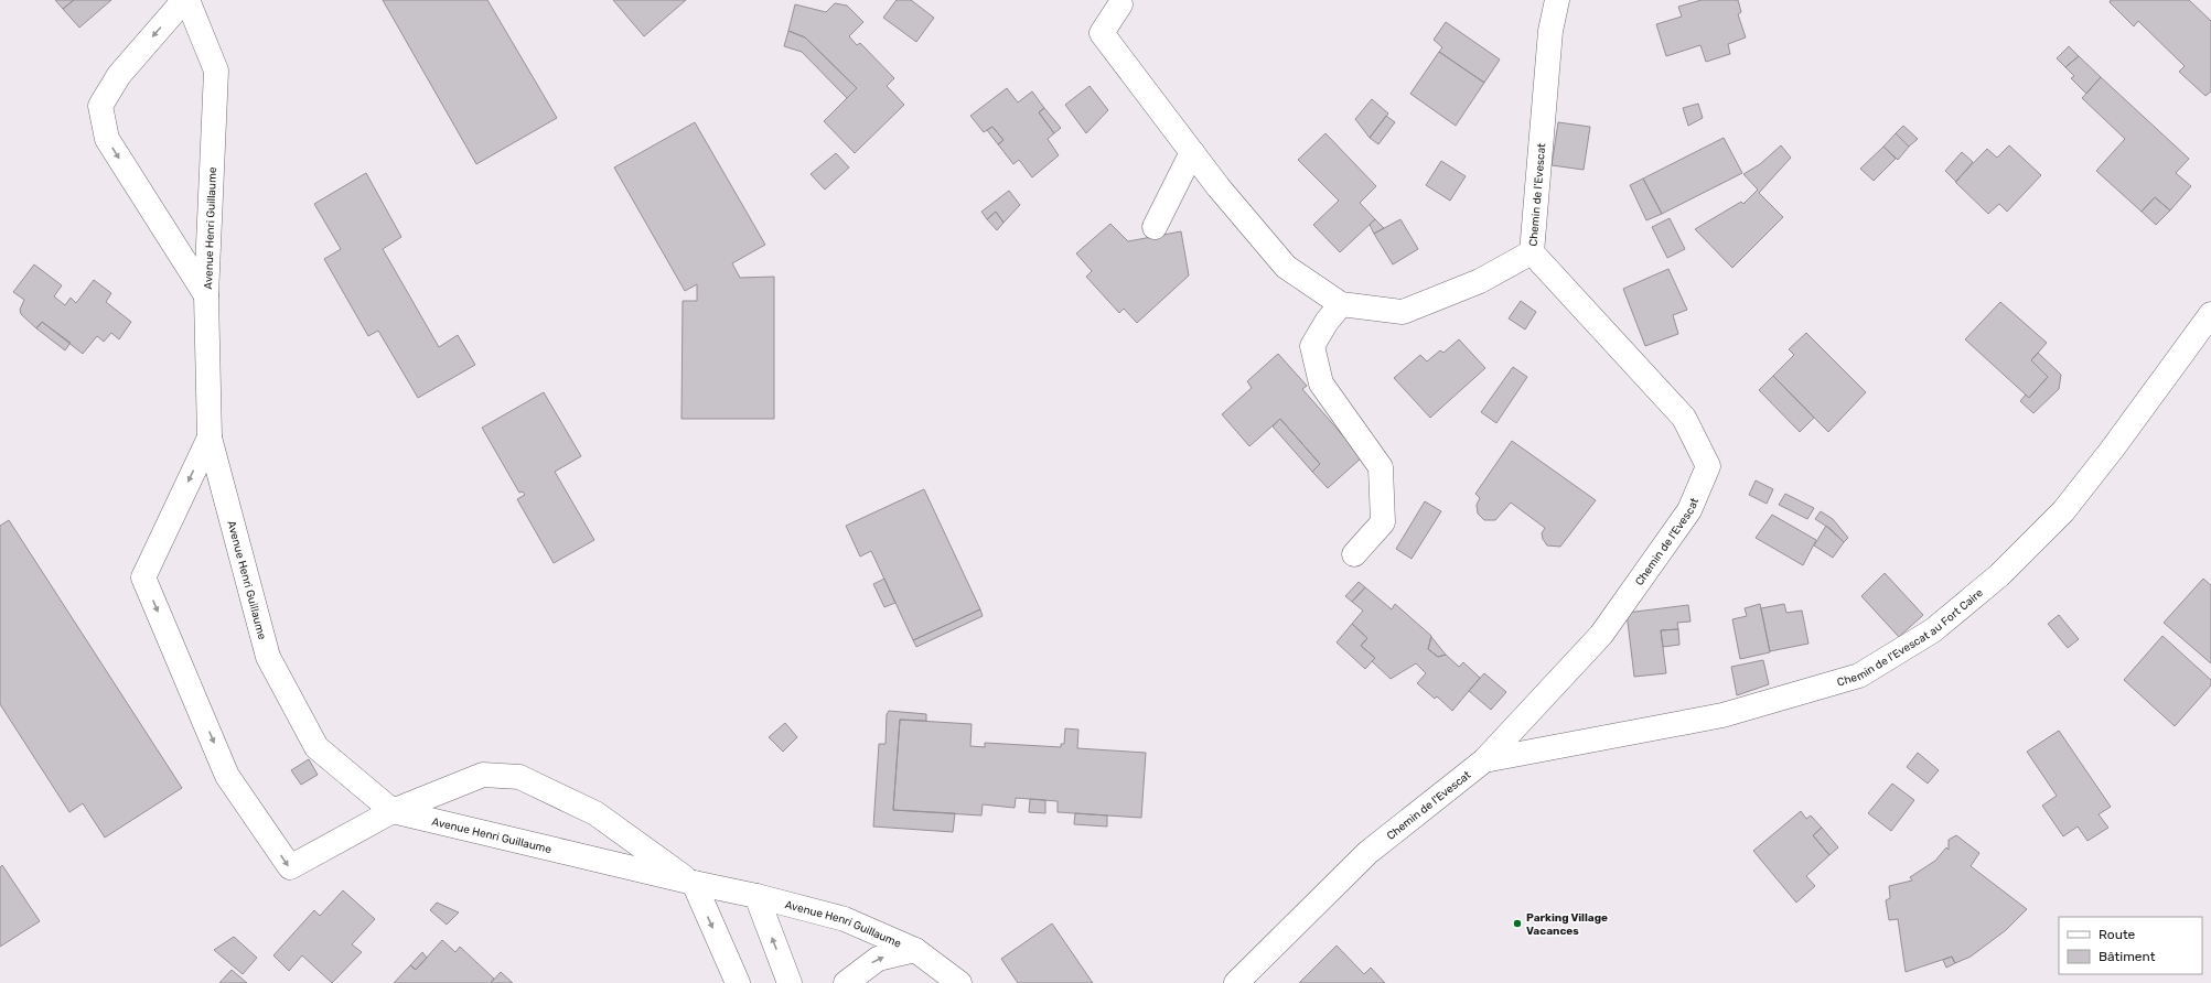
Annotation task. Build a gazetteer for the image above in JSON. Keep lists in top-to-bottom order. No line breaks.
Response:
{"streets":{"street":["Chemin de l'Evescat","Avenue Henri Guillaume","Chemin de l'Evescat au Fort Caire"]},"crossings":[["Chemin de l'Evescat","Chemin de l'Evescat au Fort Caire"]],"places":["Parking Village Vacances"],"legend":["Route","Bâtiment"]}
